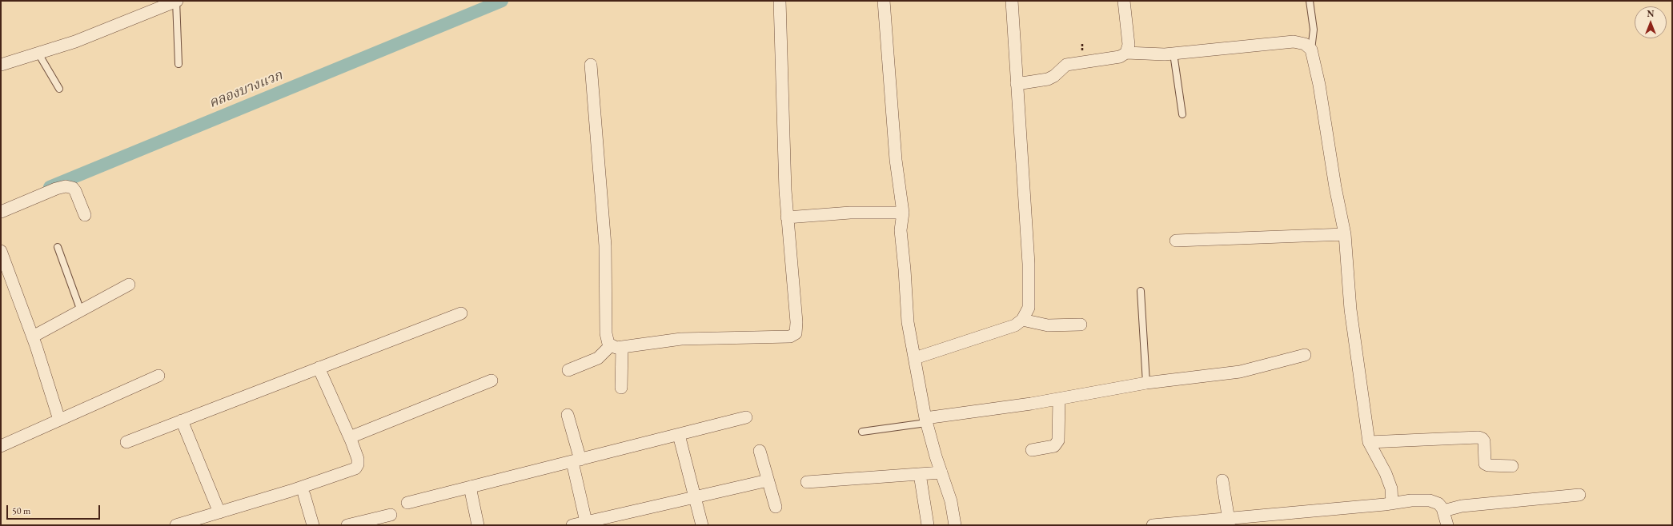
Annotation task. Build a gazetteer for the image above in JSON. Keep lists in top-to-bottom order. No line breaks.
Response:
{"water":["คลองบางแวก"],"scale_bar":"50 m","north":"top"}
